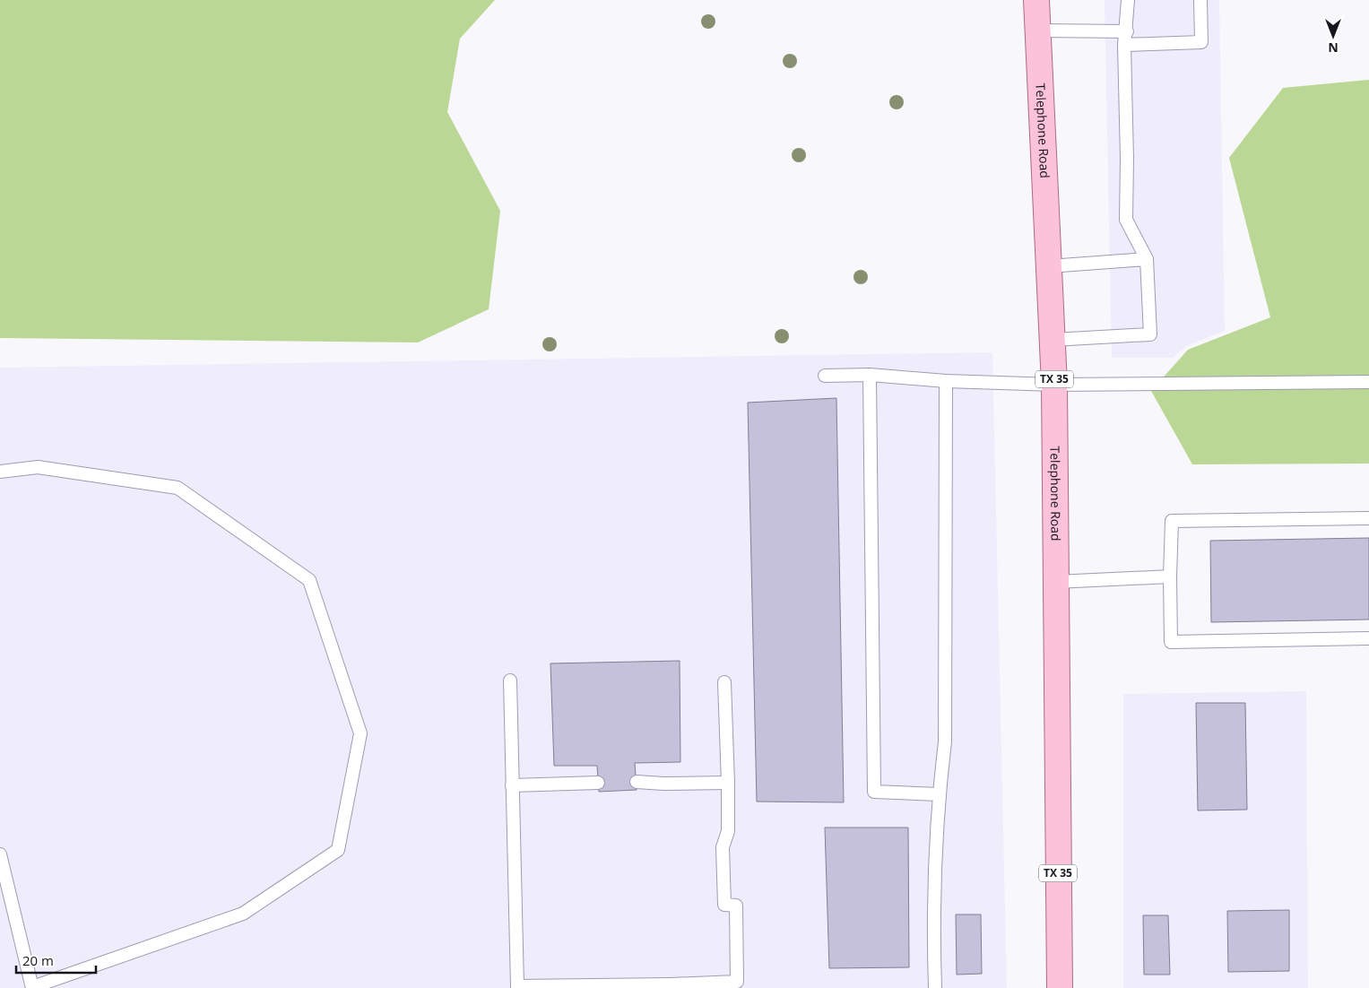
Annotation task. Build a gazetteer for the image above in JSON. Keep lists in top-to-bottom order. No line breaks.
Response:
{"streets":{"main road":["Telephone Road","TX 35"]},"scale_bar":"20 m","north":"bottom"}
